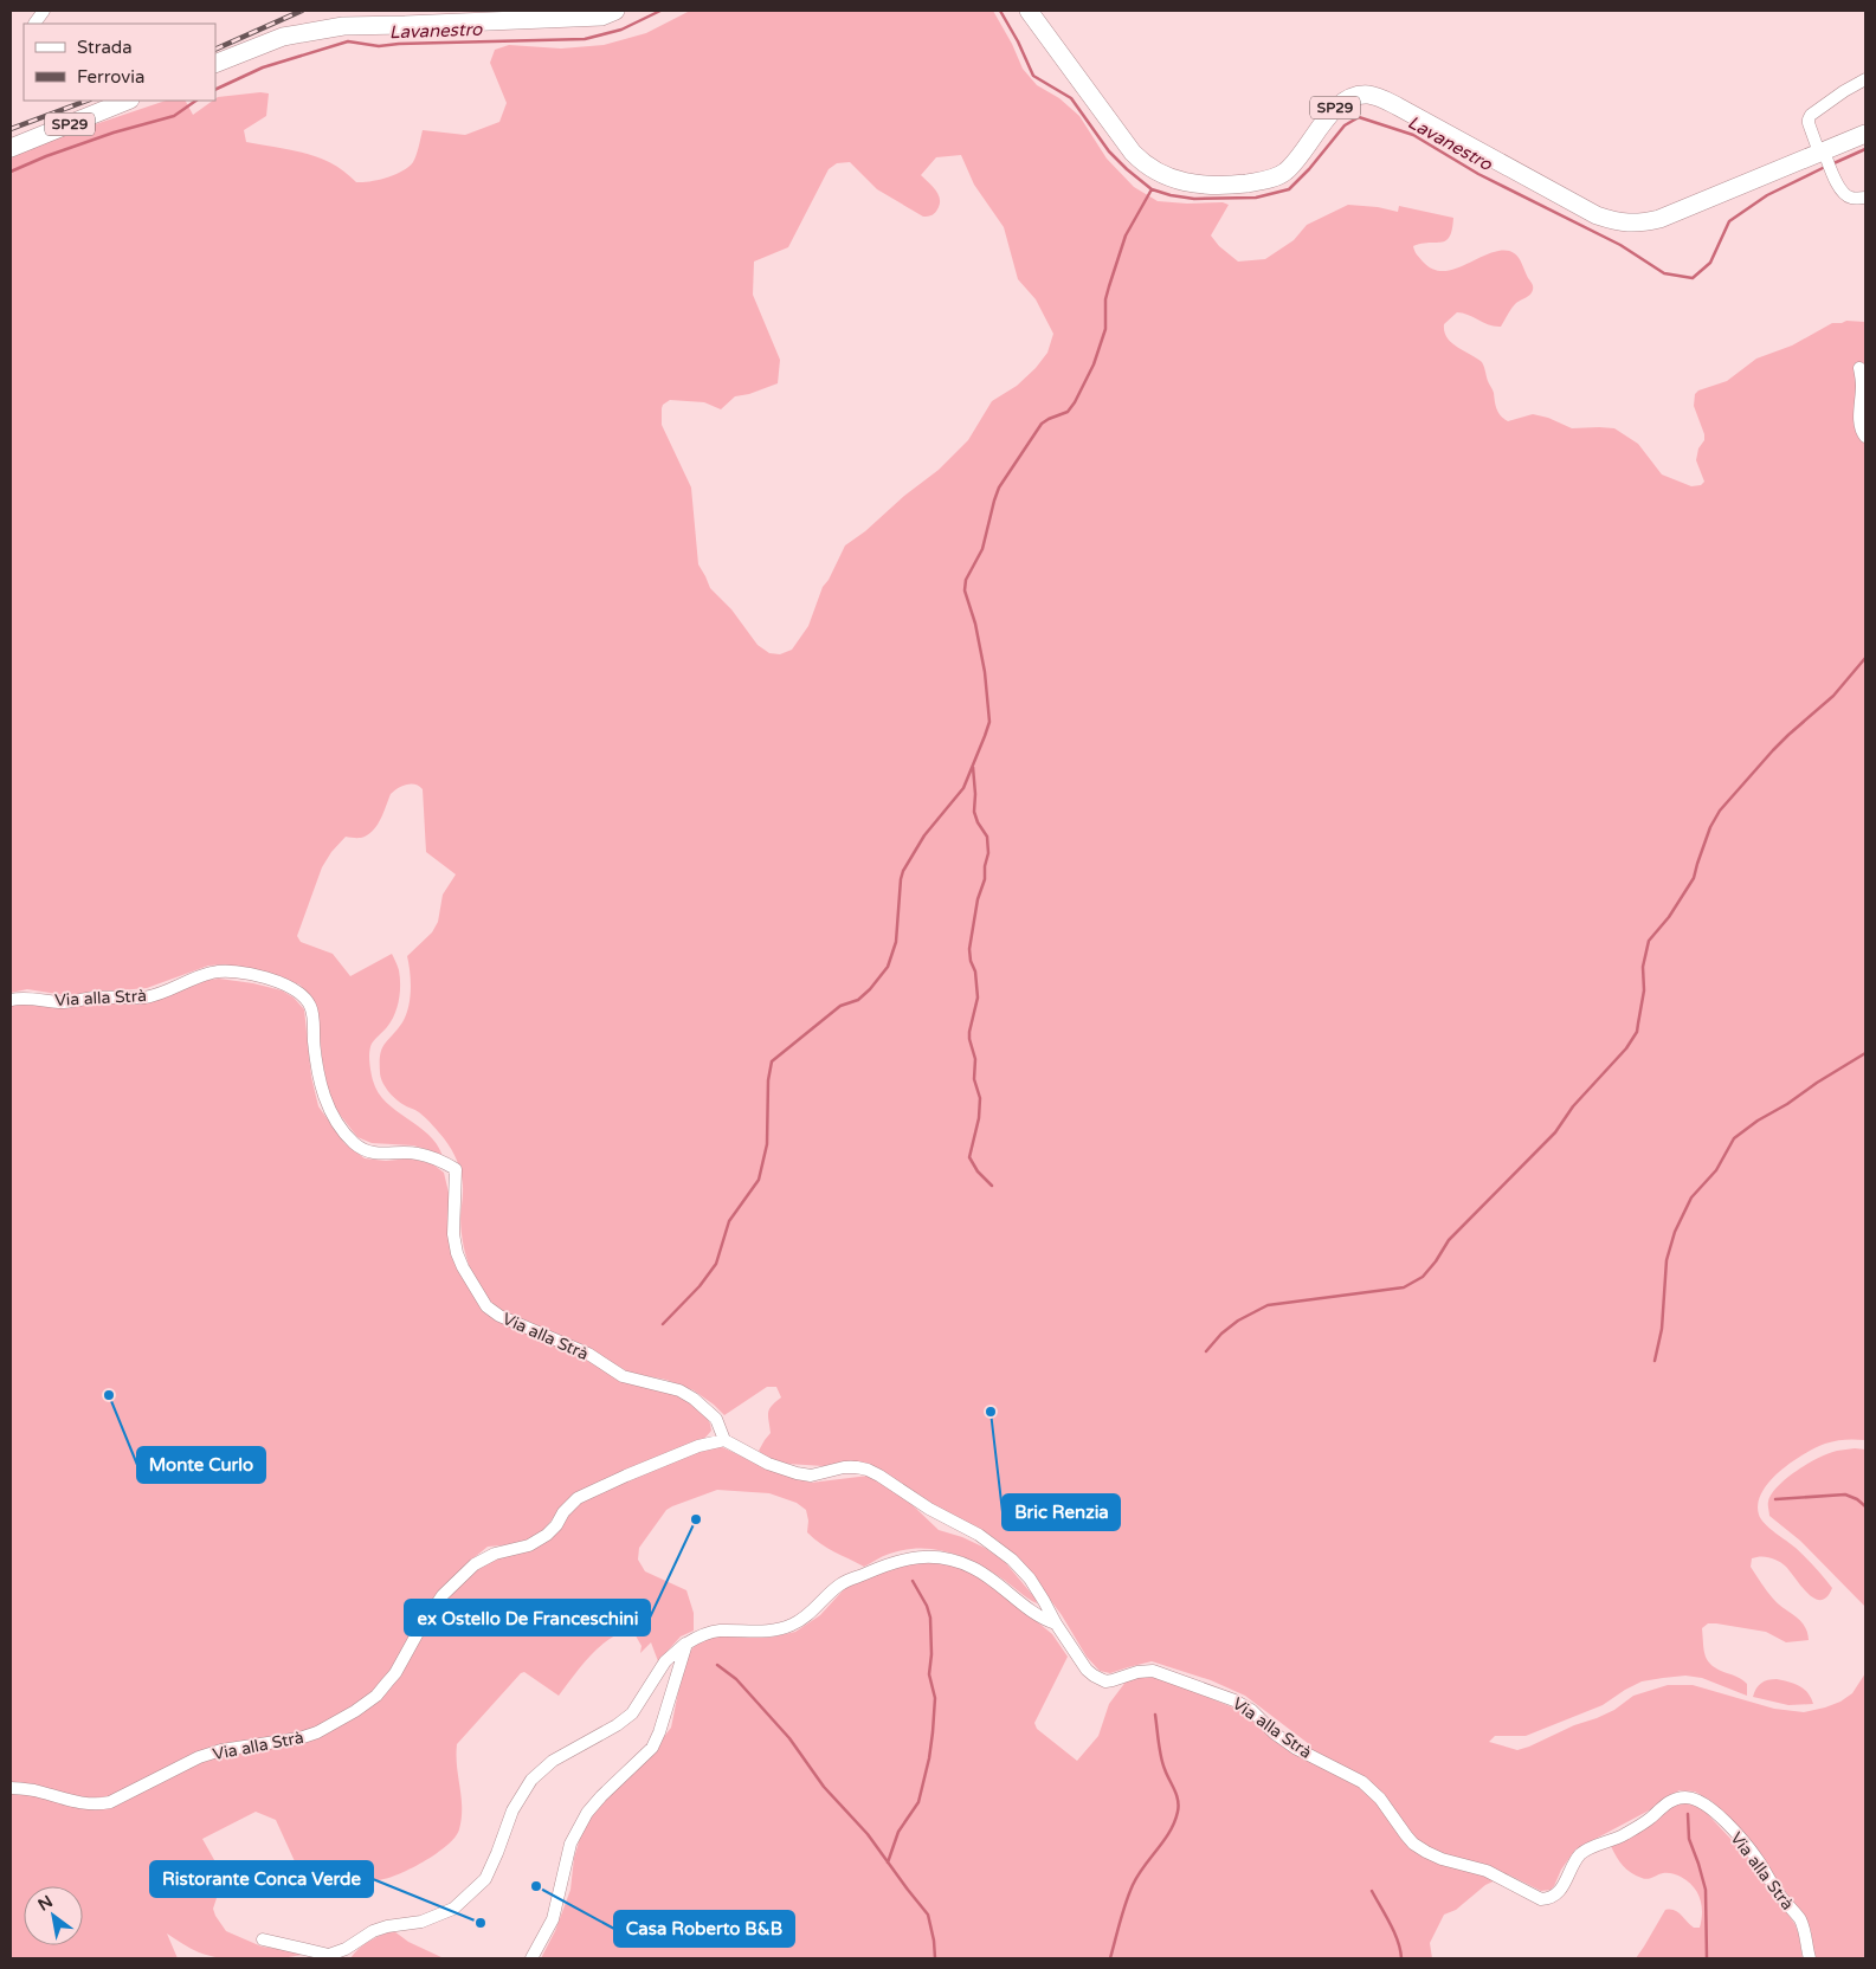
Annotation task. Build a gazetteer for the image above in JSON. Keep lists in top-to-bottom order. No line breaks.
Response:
{"streets":{"main road":["SP29"],"street":["Via alla Strà"]},"water":["Lavanestro"],"places":["Monte Curlo","Bric Renzia","ex Ostello De Franceschini","Casa Roberto B&B","Ristorante Conca Verde"],"legend":["Strada","Ferrovia"],"north":"top left"}
